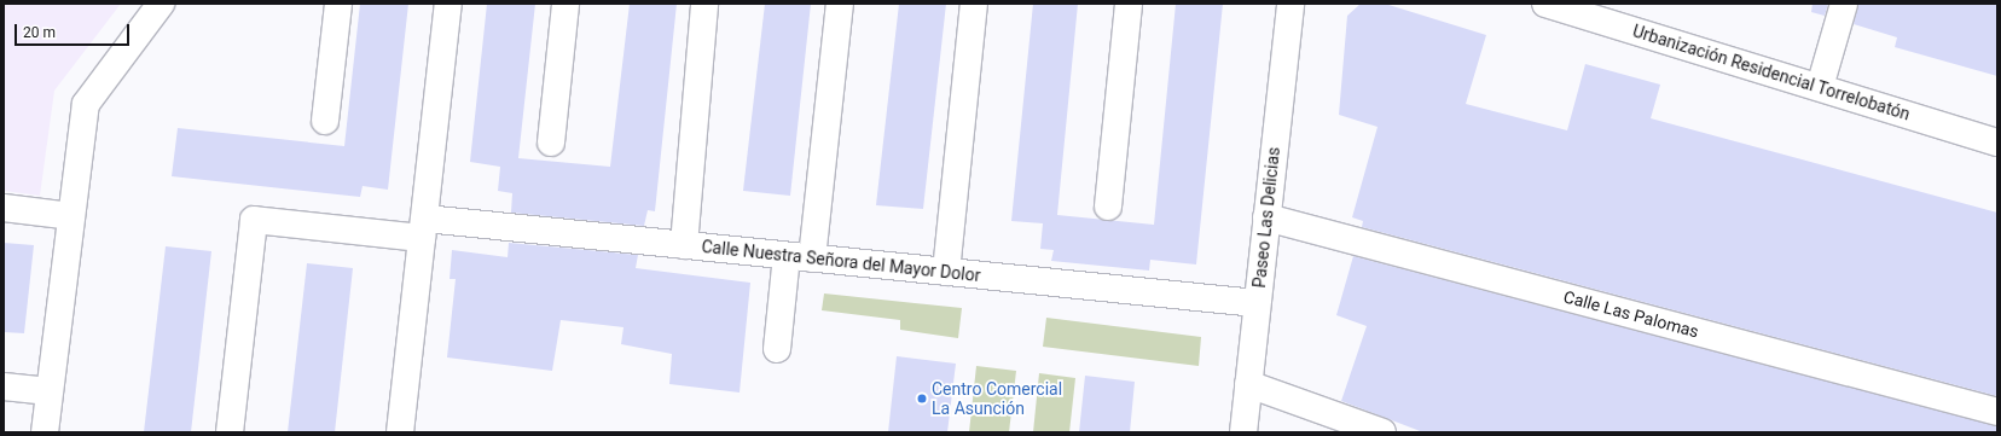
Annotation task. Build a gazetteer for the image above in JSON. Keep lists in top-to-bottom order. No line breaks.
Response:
{"streets":{"street":["Urbanización Residencial Torrelobatón","Paseo Las Delicias","Calle Nuestra Señora del Mayor Dolor","Calle Las Palomas"]},"crossings":[["Paseo Las Delicias","Calle Nuestra Señora del Mayor Dolor"],["Paseo Las Delicias","Calle Las Palomas"]],"places":["Centro Comercial La Asunción"],"scale_bar":"20 m"}
